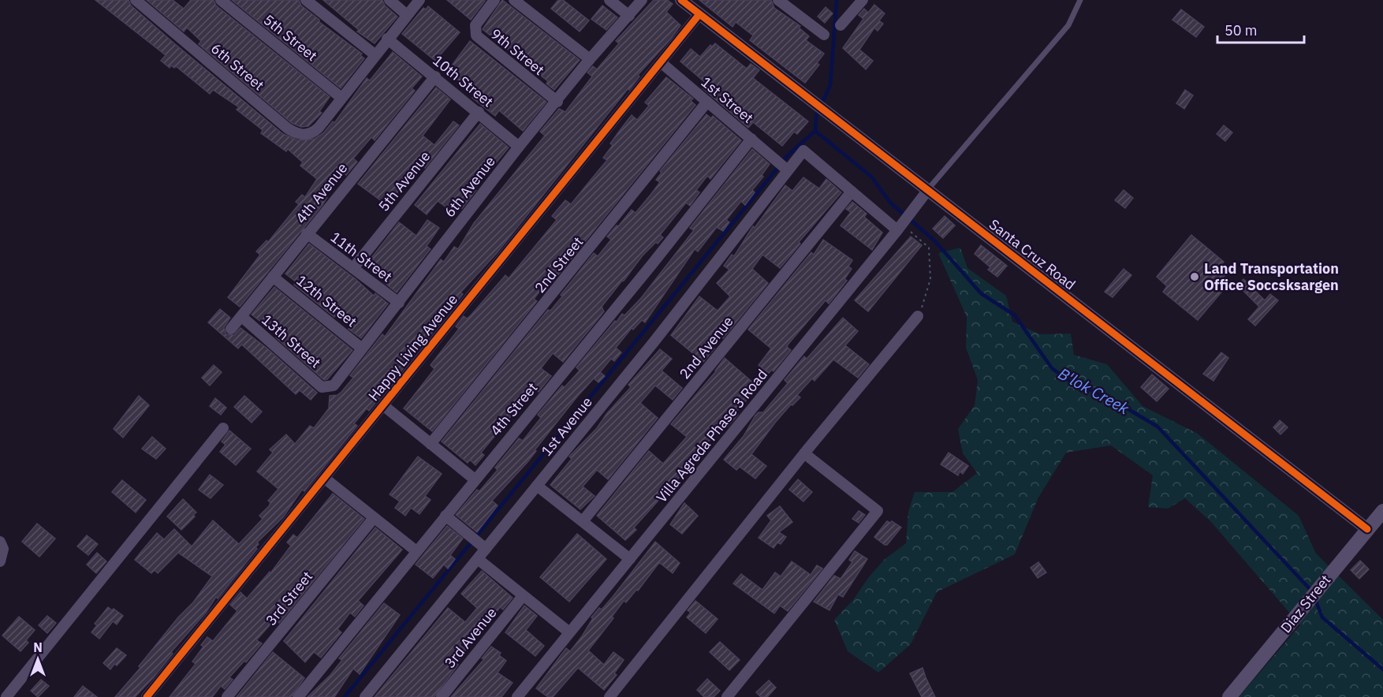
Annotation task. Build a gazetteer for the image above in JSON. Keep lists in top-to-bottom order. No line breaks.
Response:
{"streets":{"main road":["Diaz Street"],"street":["5th Street","9th Street","6th Street","10th Street","1st Street","5th Avenue","6th Avenue","4th Avenue","Santa Cruz Road","11th Street","2nd Street","12th Street","13th Street","Happy Living Avenue","2nd Avenue","4th Street","1st Avenue","Villa Agreda Phase 3 Road","3rd Street","3rd Avenue"]},"crossings":[["5th Street","6th Street"],["9th Street","6th Avenue"],["10th Street","5th Avenue"],["10th Street","6th Avenue"],["10th Street","4th Avenue"],["1st Street","2nd Street"],["1st Street","Happy Living Avenue"],["1st Street","4th Street"],["1st Street","1st Avenue"],["5th Avenue","11th Street"],["6th Avenue","11th Street"],["6th Avenue","12th Street"],["6th Avenue","13th Street"],["4th Avenue","11th Street"],["4th Avenue","12th Street"],["4th Avenue","13th Street"],["Santa Cruz Road","Happy Living Avenue"],["Santa Cruz Road","Villa Agreda Phase 3 Road"],["Santa Cruz Road","Diaz Street"],["2nd Avenue","1st Avenue"]],"water":["B'lok Creek"],"places":["Land Transportation Office Soccsksargen"],"scale_bar":"50 m","north":"top"}
